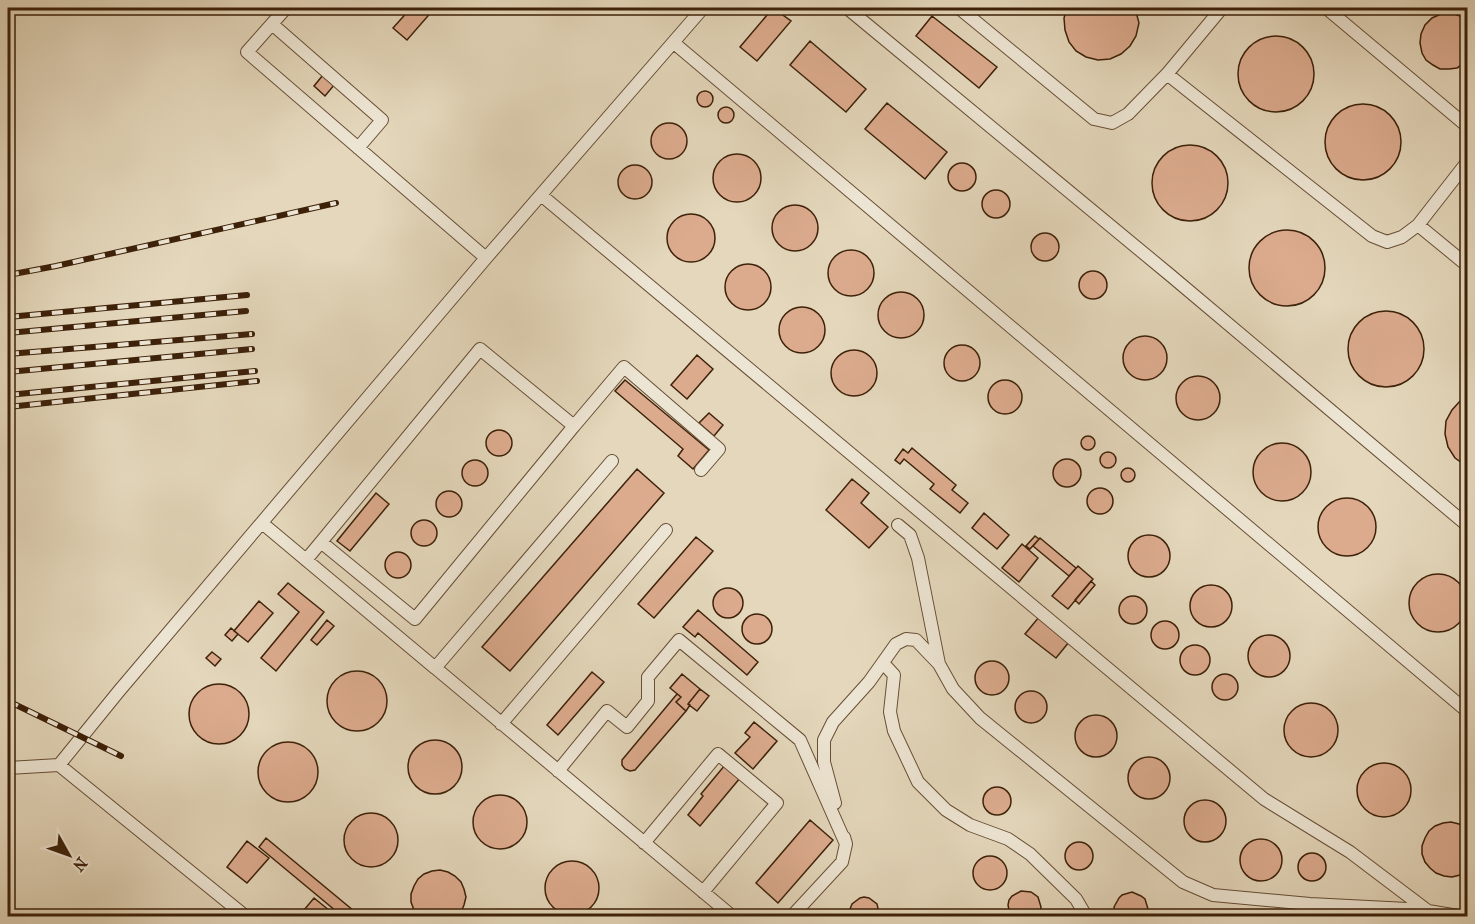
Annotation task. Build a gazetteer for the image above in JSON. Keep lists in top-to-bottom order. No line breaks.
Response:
{"north":"bottom right"}
